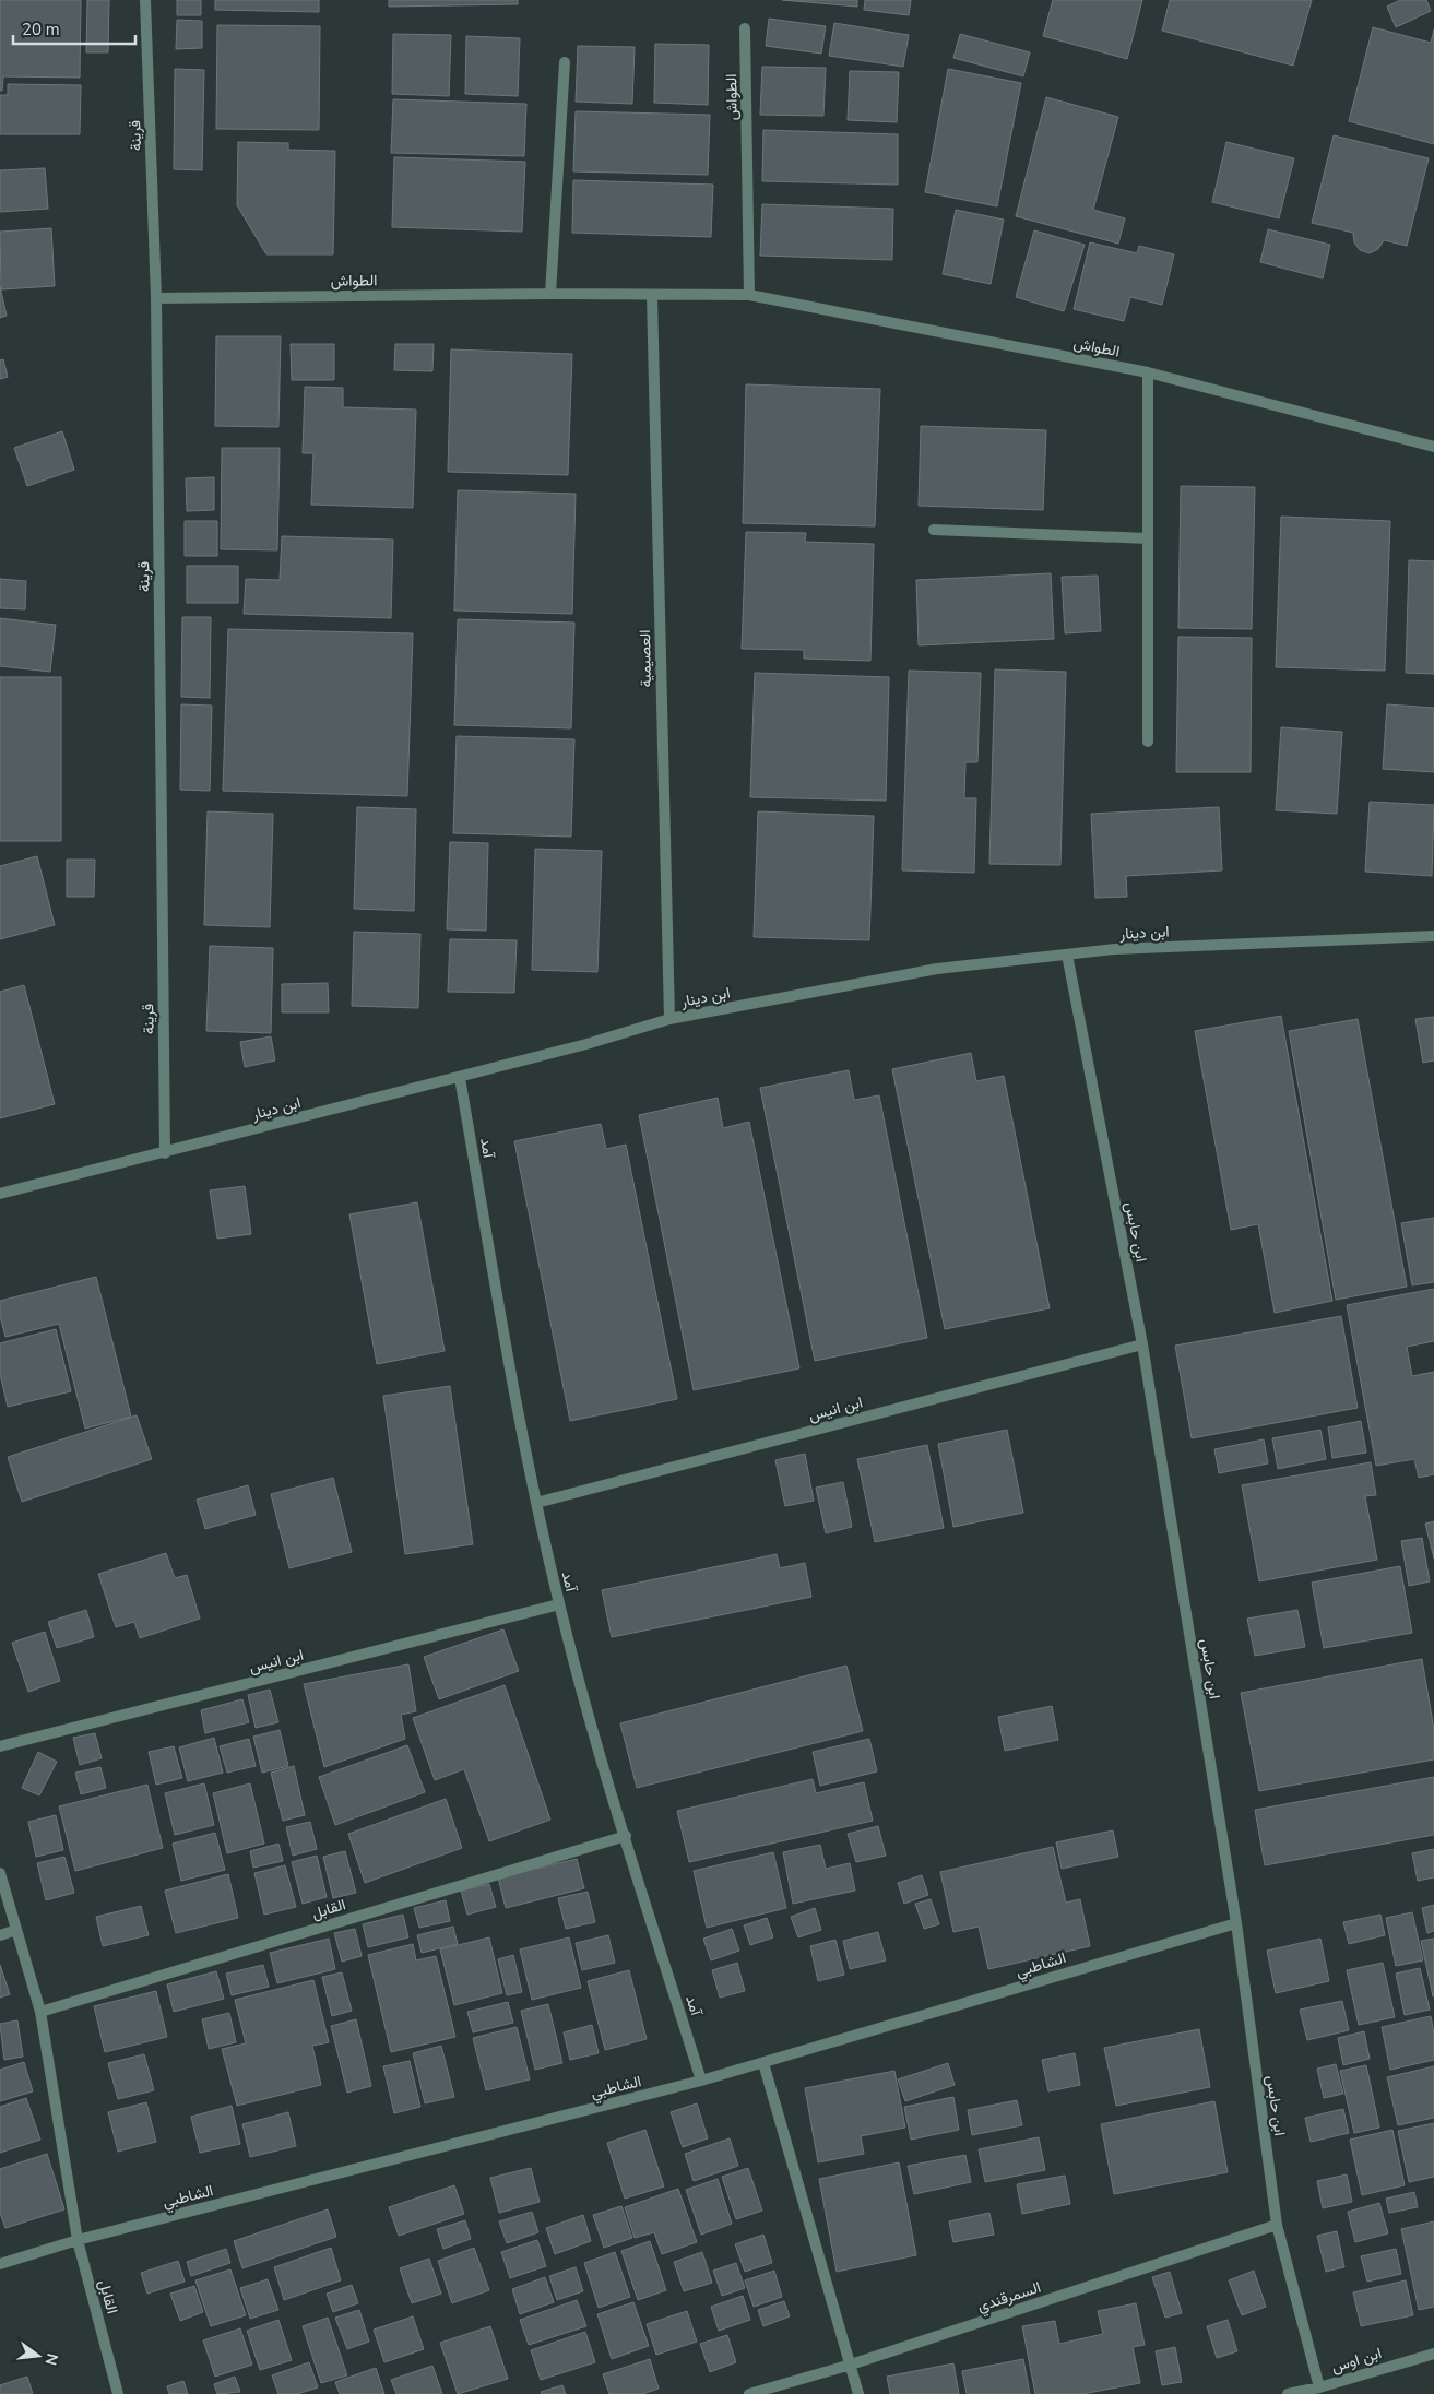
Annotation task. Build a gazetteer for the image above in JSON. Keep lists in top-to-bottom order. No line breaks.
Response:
{"streets":{"street":["الطواش","قرينة","العصيمية","ابن دينار","آمد","ابن حابس","ابن انيس","القابل","الشاطبي","السمرقندي","ابن اوس"]},"crossings":[["الطواش","قرينة"],["الطواش","العصيمية"],["قرينة","ابن دينار"],["العصيمية","ابن دينار"],["ابن دينار","آمد"],["ابن دينار","ابن حابس"],["آمد","ابن انيس"],["آمد","القابل"],["آمد","الشاطبي"],["ابن حابس","ابن انيس"],["ابن حابس","الشاطبي"],["ابن حابس","السمرقندي"],["ابن حابس","ابن اوس"],["القابل","الشاطبي"]],"scale_bar":"20 m","north":"right"}
